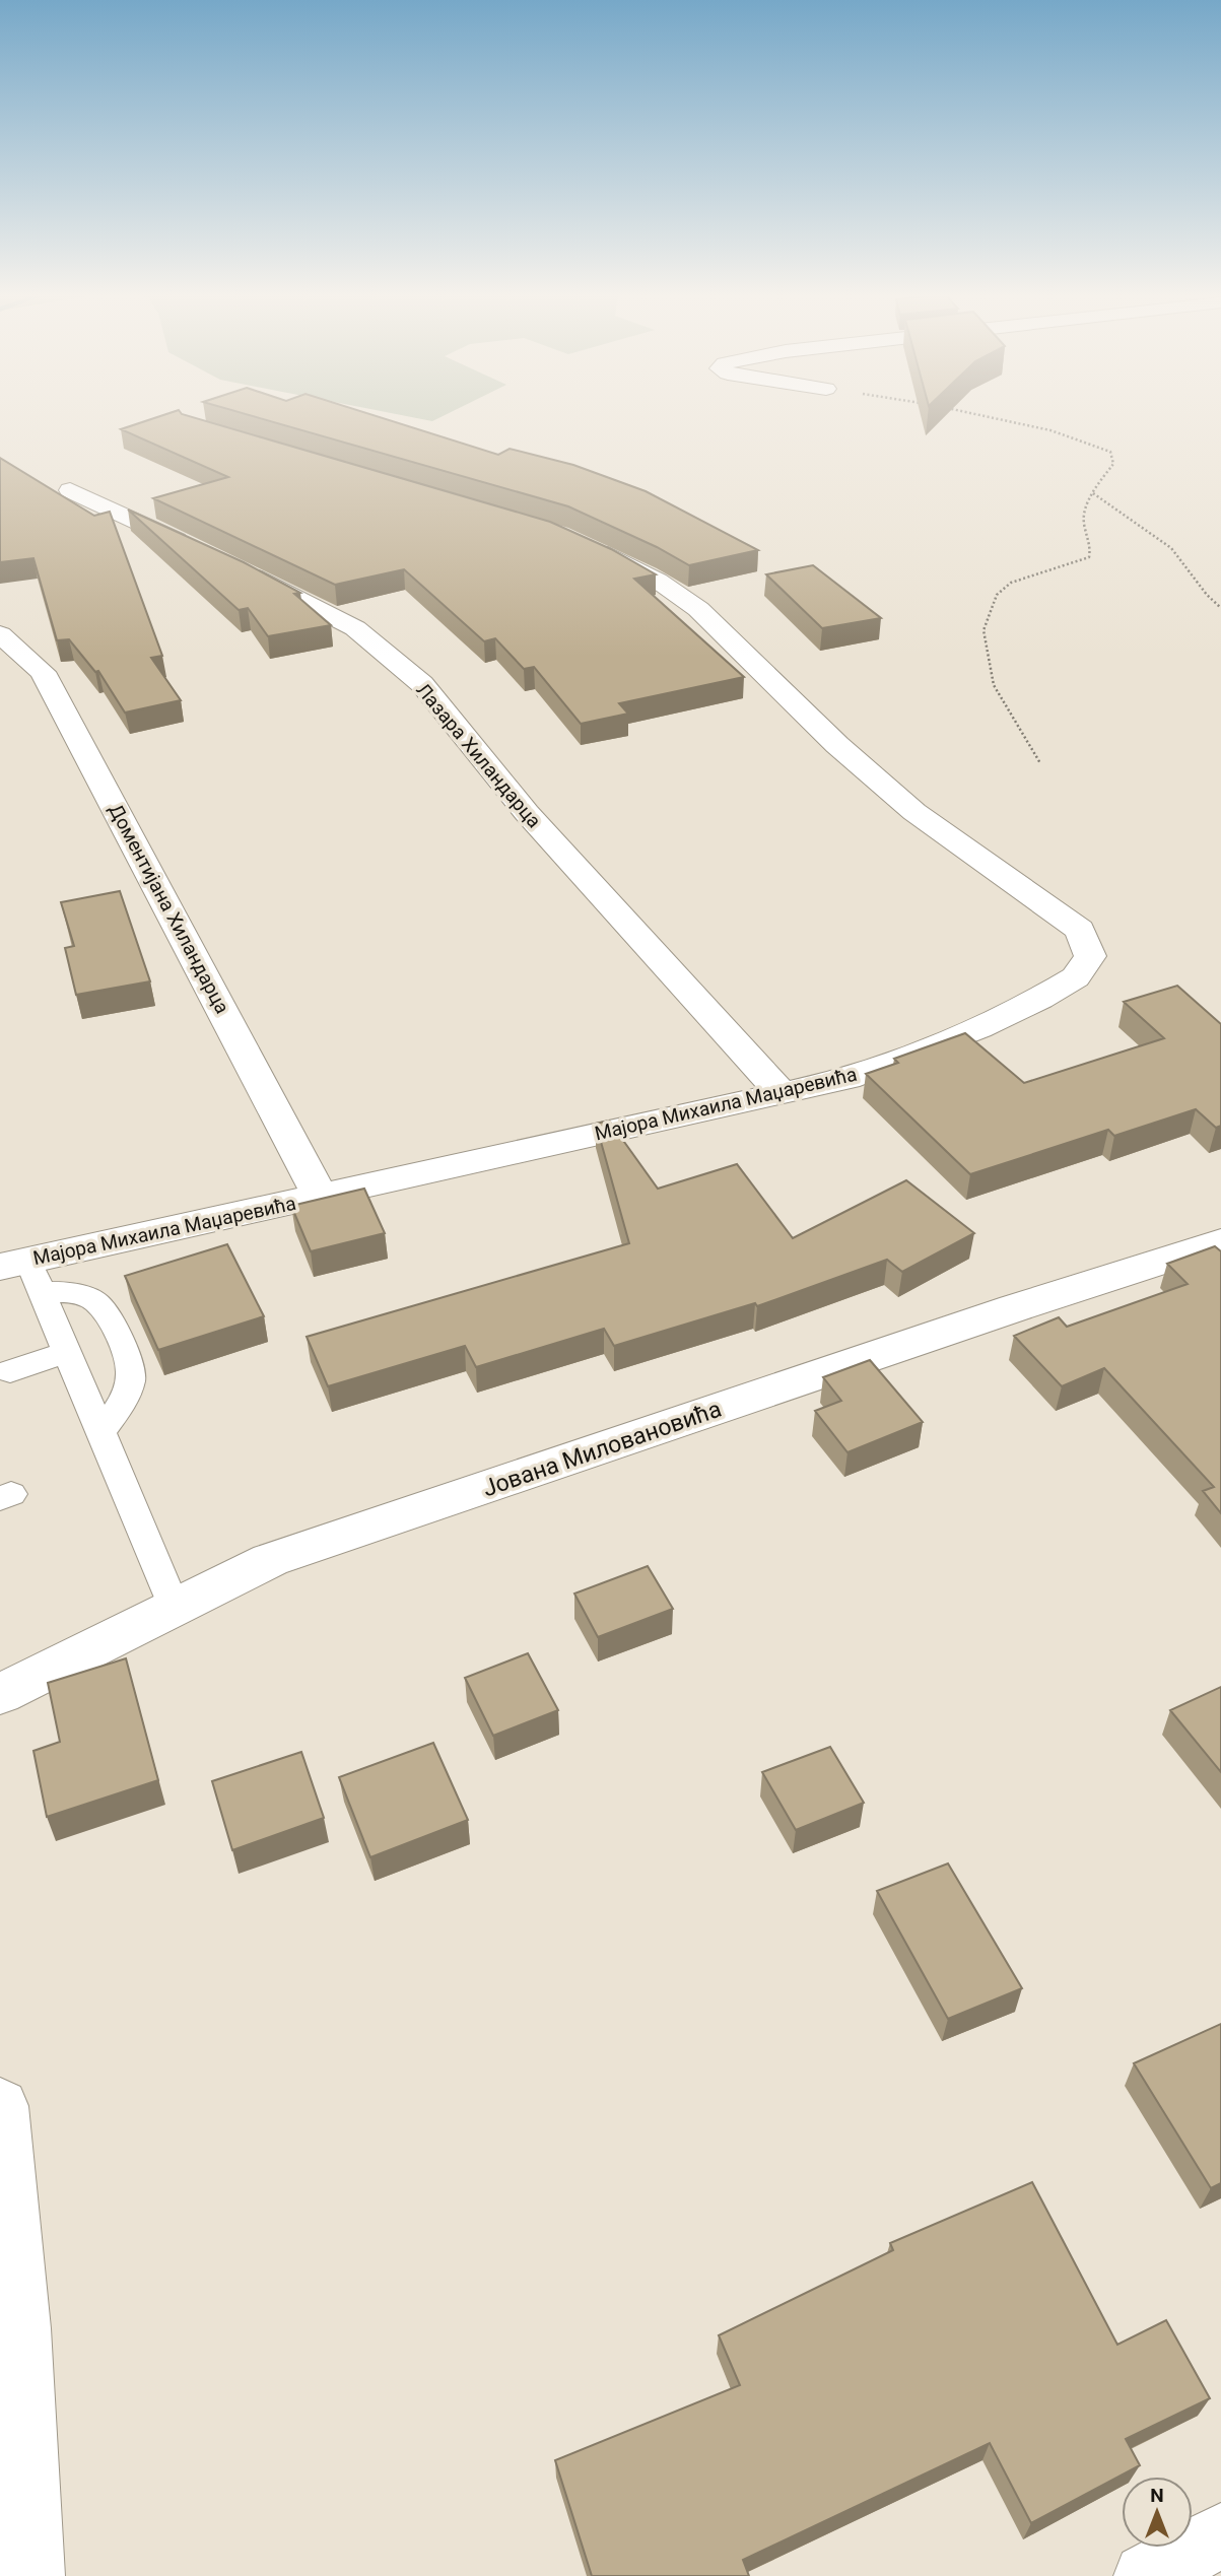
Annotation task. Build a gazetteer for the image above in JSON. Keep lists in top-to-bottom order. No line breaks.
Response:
{"streets":{"street":["Лазара Хиландарца","Доментијана Хиландарца","Мајора Михаила Маџаревића","Јована Миловановића"]},"crossings":[["Лазара Хиландарца","Мајора Михаила Маџаревића"],["Доментијана Хиландарца","Мајора Михаила Маџаревића"]],"north":"top"}
